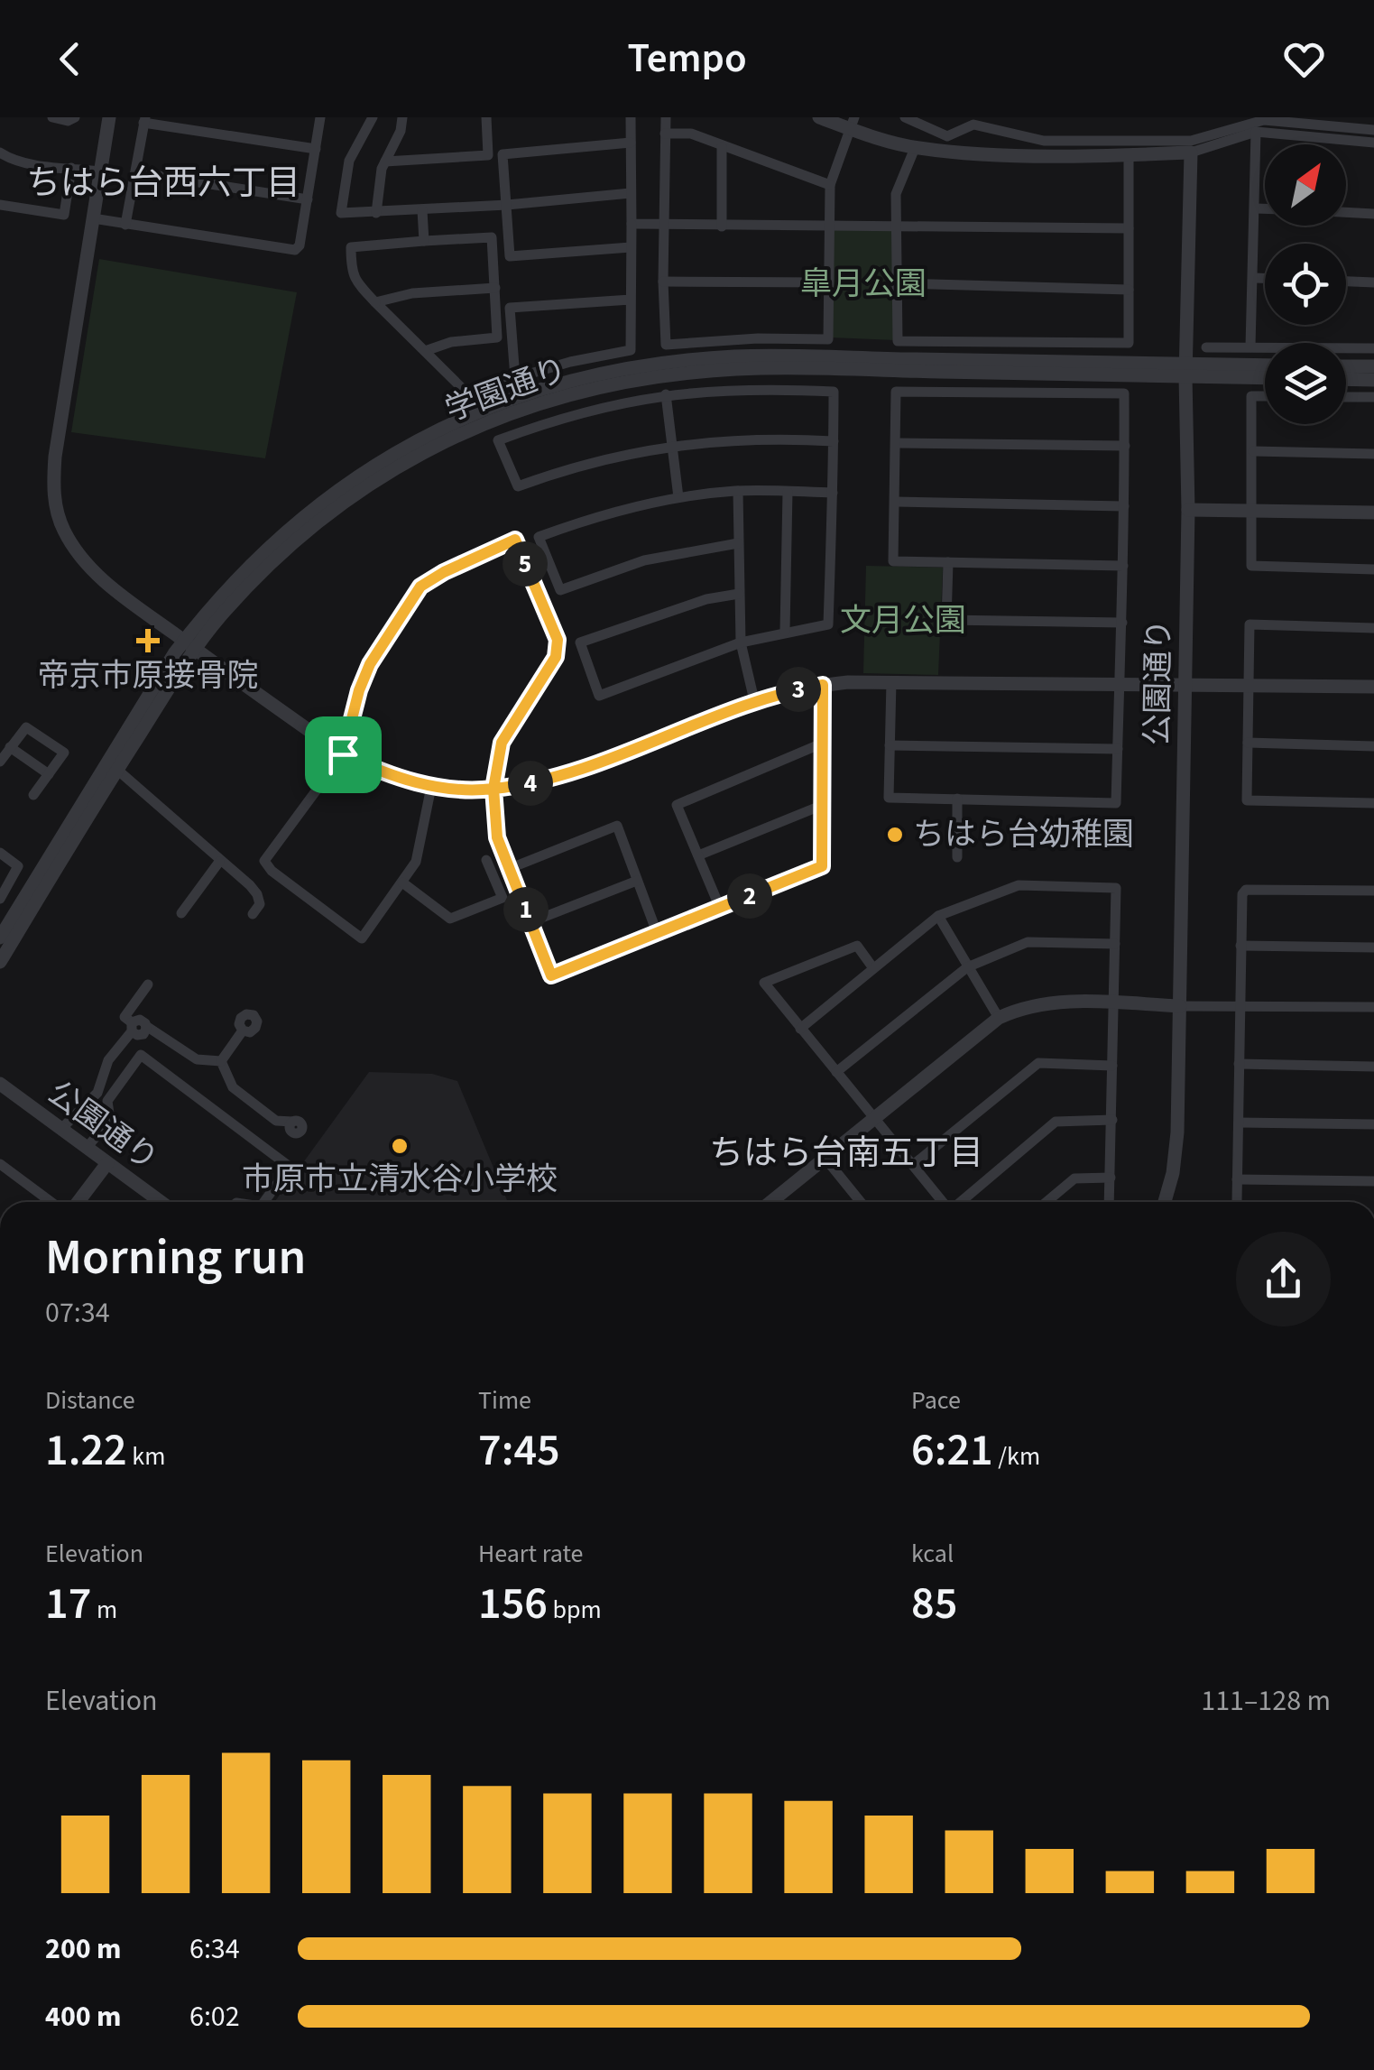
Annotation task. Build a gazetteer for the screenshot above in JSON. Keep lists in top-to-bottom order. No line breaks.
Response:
{"streets":{"street":["学園通り","公園通り"]},"crossings":[["学園通り","公園通り"]],"districts":["ちはら台西六丁目","ちはら台南五丁目"],"parks":["皐月公園","文月公園"],"places":{"health":["帝京市原接骨院"],"other":["ちはら台幼稚園","市原市立清水谷小学校"]},"north":"top right","page":{"header":"Tempo","pins":["5","3","4","2","1"],"heading":["Morning run","07:34"],"stats":[["Distance","1.22 km"],["Time","7:45"],["Pace","6:21 /km"],["Elevation","17 m"],["Heart rate","156 bpm"],["kcal","85"]],"chart":["Elevation","111–128 m"],"list":[{"name":"200 m","note":"6:34"},{"name":"400 m","note":"6:02"}]}}
